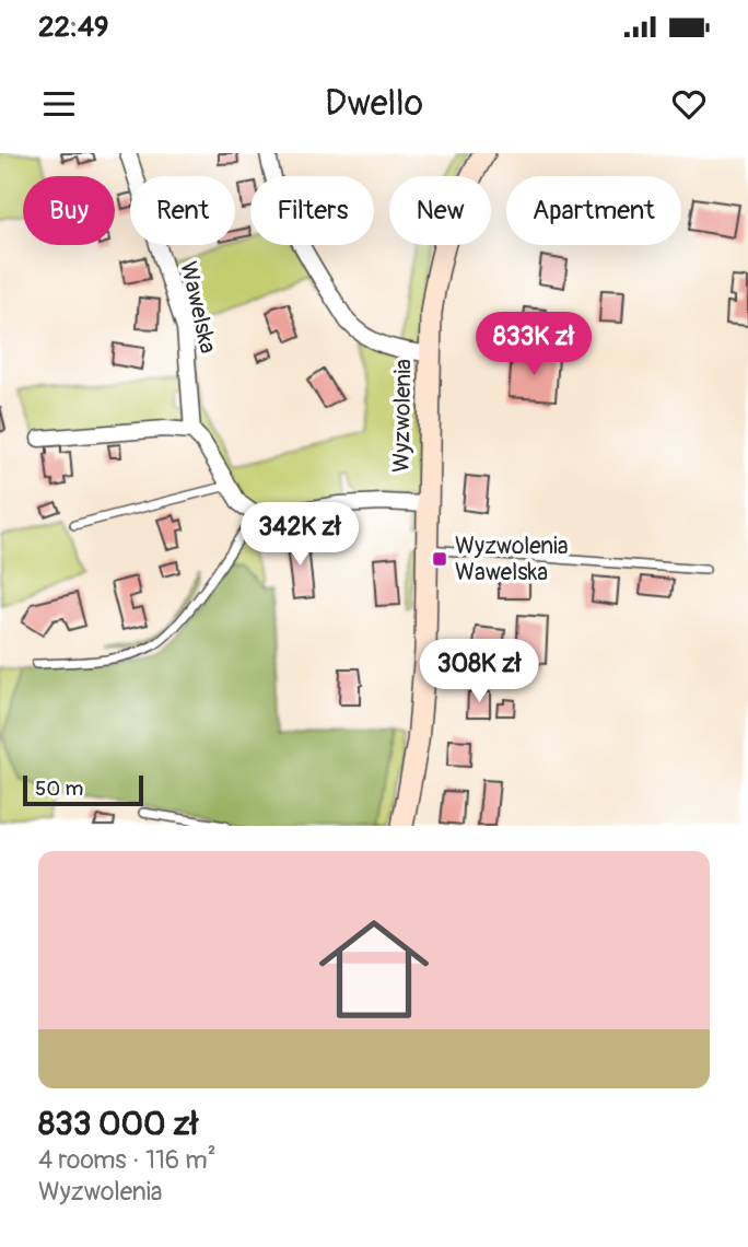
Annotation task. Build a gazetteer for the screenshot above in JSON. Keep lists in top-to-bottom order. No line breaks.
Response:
{"streets":{"street":["Wawelska","Wyzwolenia"]},"places":{"transit":["Wyzwolenia Wawelska"]},"scale_bar":"50 m","page":{"status":"22:49","header":"Dwello","chip":["Buy","Rent","Filters","New","Apartment"],"price":["833K zł","342K zł","308K zł"],"scale":"50 m","list":[{"name":"833 000 zł","note":"4 rooms · 116 m² · Wyzwolenia"}]}}
